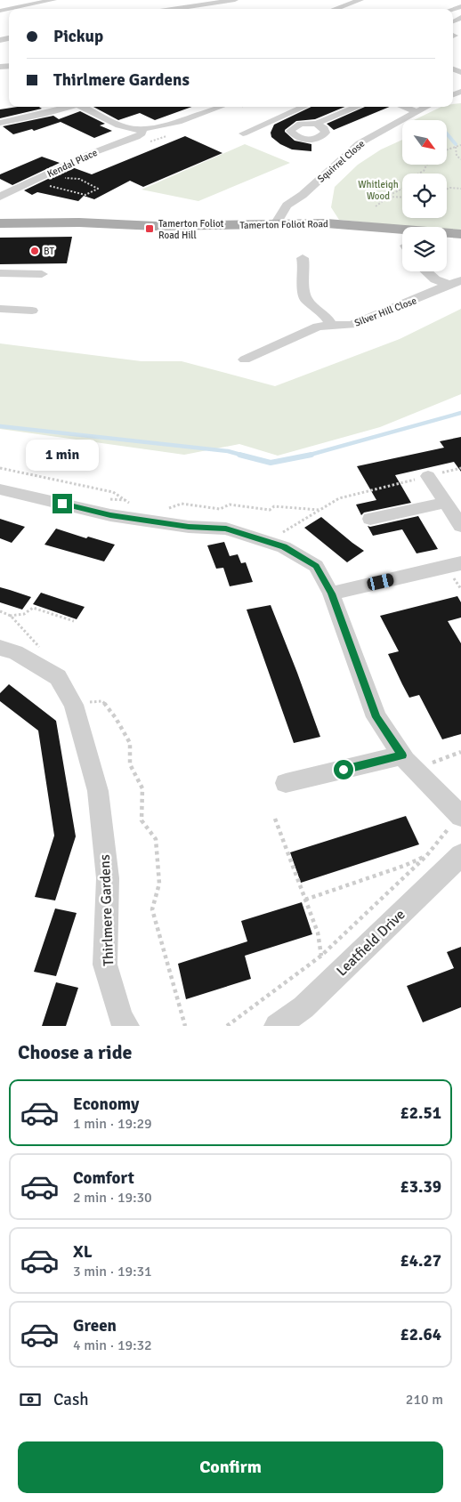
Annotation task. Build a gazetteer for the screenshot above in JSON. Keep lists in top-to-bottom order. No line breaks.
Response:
{"streets":{"main road":["Tamerton Foliot Road"],"street":["Squirrel Close","Kendal Place","Silver Hill Close","Thirlmere Gardens","Leatfield Drive"]},"crossings":[["Squirrel Close","Tamerton Foliot Road"]],"parks":["Whitleigh Wood"],"places":{"transit":["Tamerton Foliot Road Hill"],"other":["BT"]},"north":"bottom right","page":{"banner":["Pickup","Thirlmere Gardens"],"bubble":"1 min","heading":"Choose a ride","list":[{"name":"Economy","note":"1 min · 19:29","value":"£2.51"},{"name":"Comfort","note":"2 min · 19:30","value":"£3.39"},{"name":"XL","note":"3 min · 19:31","value":"£4.27"},{"name":"Green","note":"4 min · 19:32","value":"£2.64"}],"pay":["Cash","210 m"],"buttons":"Confirm"}}
